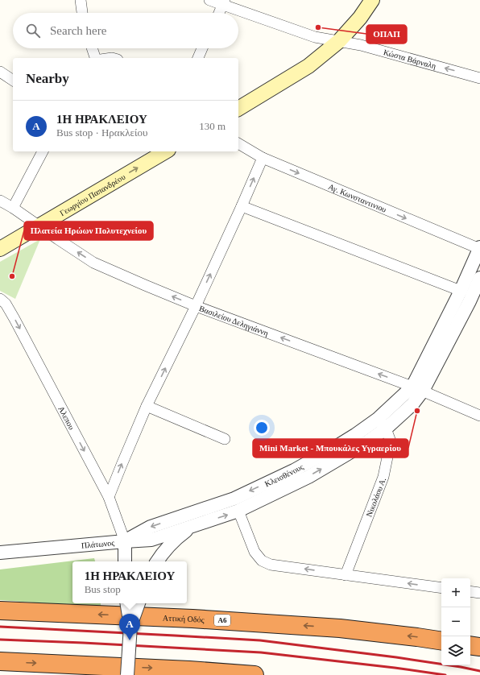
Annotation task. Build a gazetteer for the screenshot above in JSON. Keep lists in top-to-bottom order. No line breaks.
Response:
{"streets":{"highway":["Αττική Οδός","Α6"],"main road":["Γεωργίου Παπανδρέου"],"street":["Κώστα Βάρναλη","Αγ. Κωνσταντινιου","Βασιλείου Δεληγιάννη","Αλεπου","Κλεισθένους","Νικολάου Α.","Πλάτωνος"]},"crossings":[["Γεωργίου Παπανδρέου","Βασιλείου Δεληγιάννη"],["Αγ. Κωνσταντινιου","Κλεισθένους"],["Βασιλείου Δεληγιάννη","Κλεισθένους"],["Αλεπου","Κλεισθένους"],["Αλεπου","Πλάτωνος"],["Κλεισθένους","Νικολάου Α."],["Κλεισθένους","Πλάτωνος"]],"one_way":["Κώστα Βάρναλη","Γεωργίου Παπανδρέου","Βασιλείου Δεληγιάννη","Αλεπου"],"places":["ΟΠΑΠ","Πλατεία Ηρώων Πολυτεχνείου","Mini Market - Μπουκάλες Υγραερίου"],"page":{"search":"Search here","heading":"Nearby","list":[{"mark":"A","name":"1Η ΗΡΑΚΛΕΙΟΥ","note":"Bus stop · Ηρακλείου","value":"130 m"}],"popup":["1Η ΗΡΑΚΛΕΙΟΥ","Bus stop"],"map_buttons":["+","−"],"pins":"A"}}
